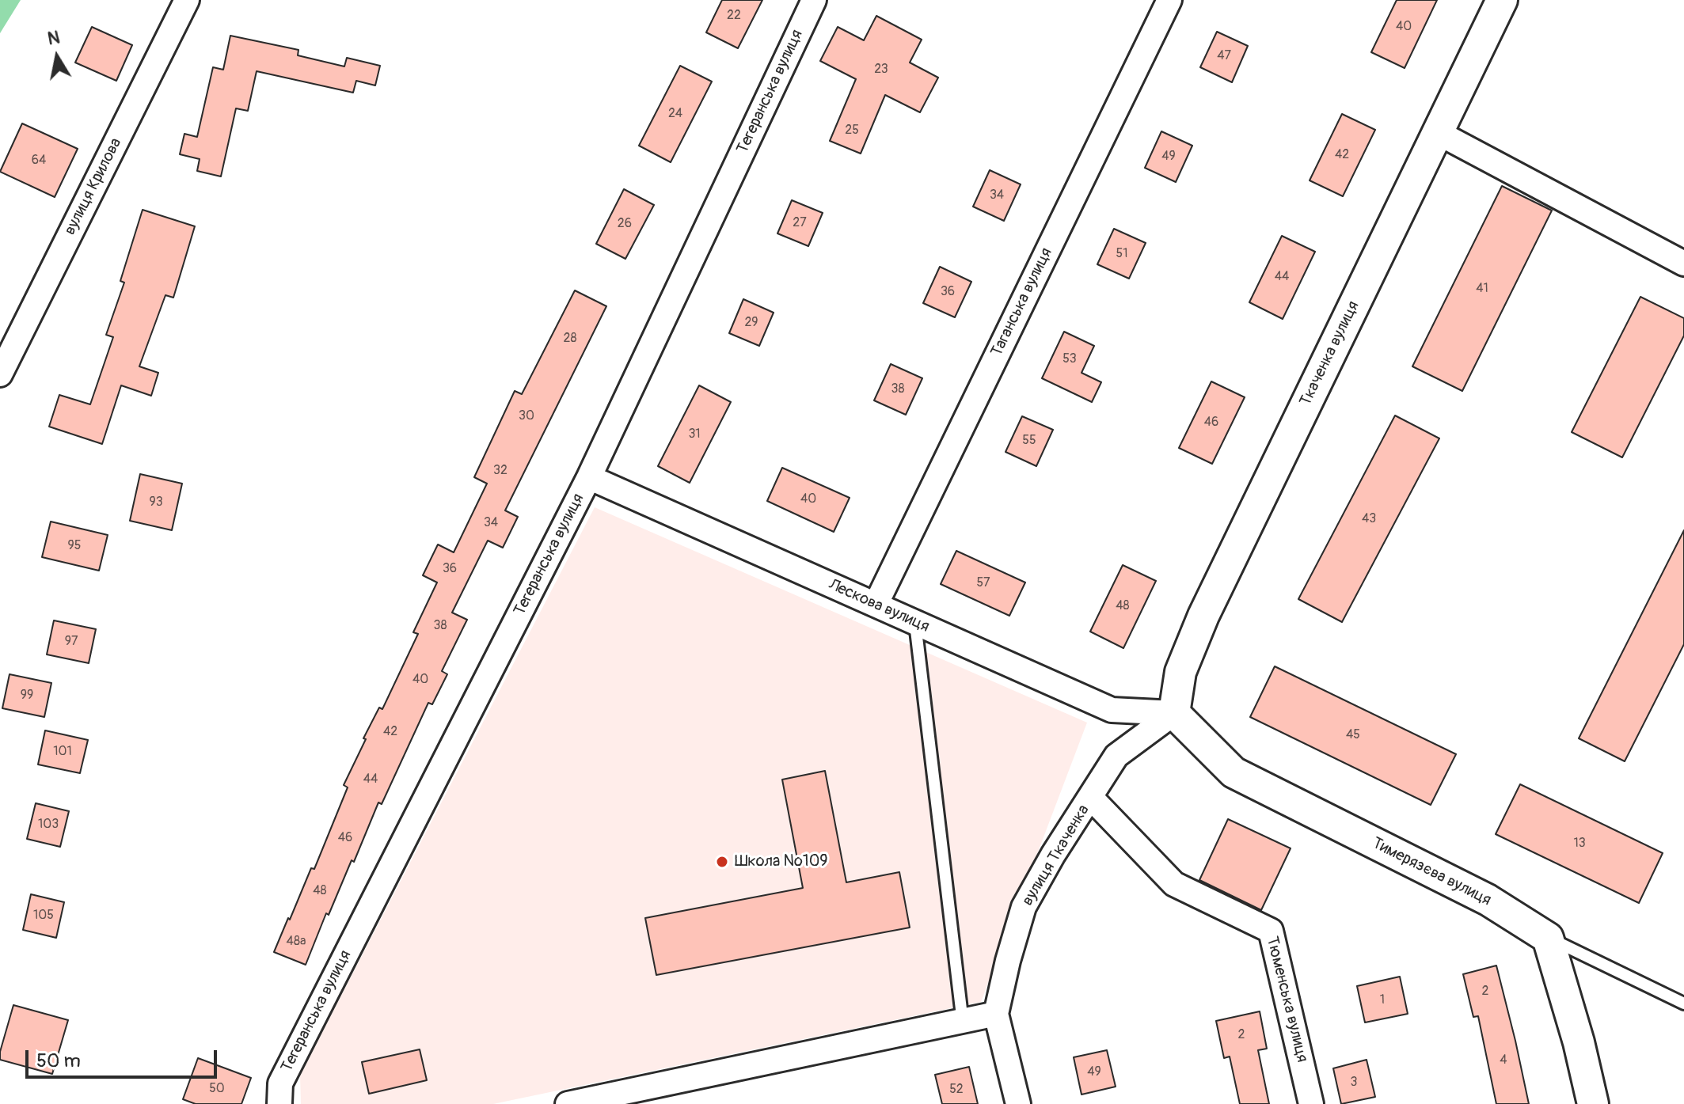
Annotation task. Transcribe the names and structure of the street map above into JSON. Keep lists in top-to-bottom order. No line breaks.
{"streets":{"street":["Тегеранська вулиця","вулиця Крилова","Таганська вулиця","Ткаченка вулиця","Лескова вулиця","вулиця Ткаченка","Тимерязєва вулиця","Тюменська вулиця"]},"crossings":[["Тегеранська вулиця","Лескова вулиця"],["Таганська вулиця","Лескова вулиця"],["Ткаченка вулиця","Лескова вулиця"],["Ткаченка вулиця","вулиця Ткаченка"],["Ткаченка вулиця","Тимерязєва вулиця"],["Лескова вулиця","вулиця Ткаченка"],["Лескова вулиця","Тимерязєва вулиця"],["вулиця Ткаченка","Тимерязєва вулиця"],["вулиця Ткаченка","Тюменська вулиця"]],"places":["Школа №109"],"house_numbers":["22","40","47","23","24","25","42","49","64","34","27","26","51","44","41","36","29","28","53","38","30","46","31","55","32","40","93","43","34","95","36","57","48","38","97","40","99","42","45","101","44","103","46","13","48","105","48а","2","1","2","4","49","3","50","52"],"scale_bar":"50 m","north":"top"}
